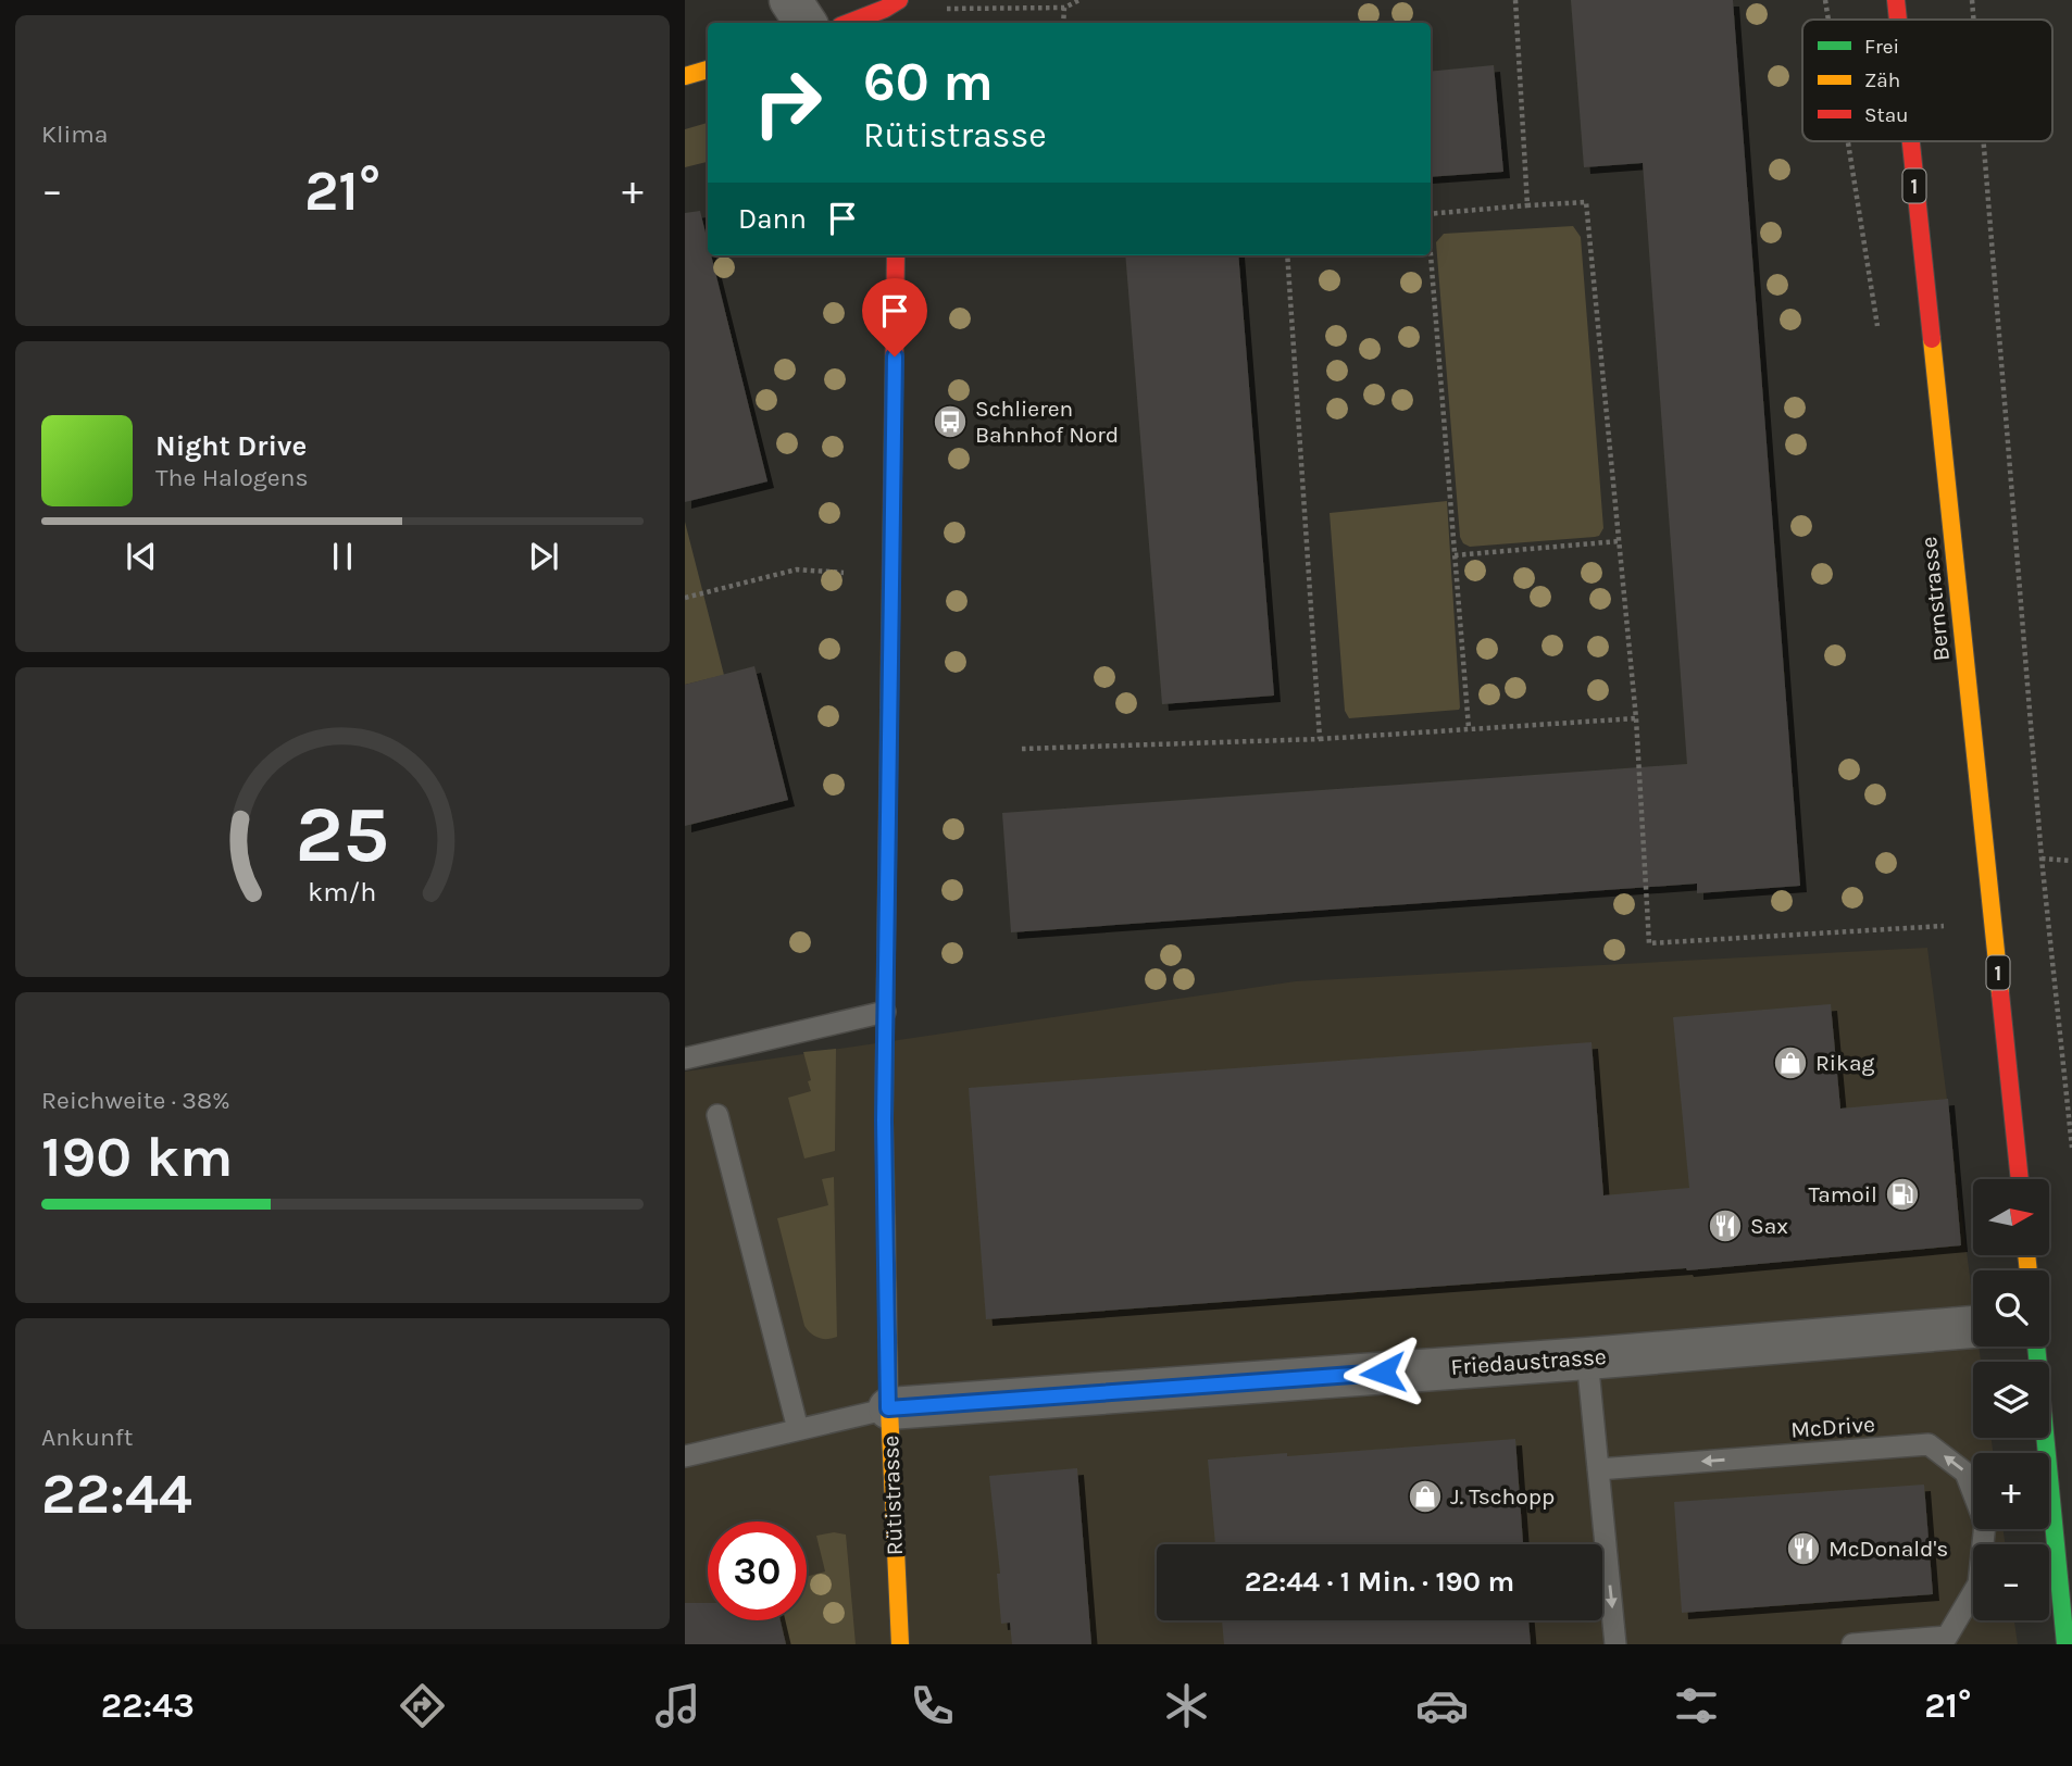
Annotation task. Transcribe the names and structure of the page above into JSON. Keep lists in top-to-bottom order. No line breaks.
{"streets":{"main road":["1","Bernstrasse","Rütistrasse"],"street":["Friedaustrasse"],"lane":["McDrive"]},"crossings":[["Friedaustrasse","Rütistrasse"]],"places":{"bus stop":["Schlieren Bahnhof Nord"],"shop":["Rikag","J. Tschopp"],"fuel station":["Tamoil"],"restaurant":["Sax","McDonald's"]},"legend":["Frei","Zäh","Stau"],"north":"right","page":{"tile":["Klima",["Reichweite · 38%","190 km"],["Ankunft","22:44"]],"turn":["60 m","Rütistrasse"],"heat":["−","21°","+"],"then":"Dann","song":["Night Drive","The Halogens"],"map_buttons":["+","−"],"limit":"30","trip":"22:44 · 1 Min. · 190 m","tabs":["22:43","21°"],"gauge":["25","km/h"]}}
